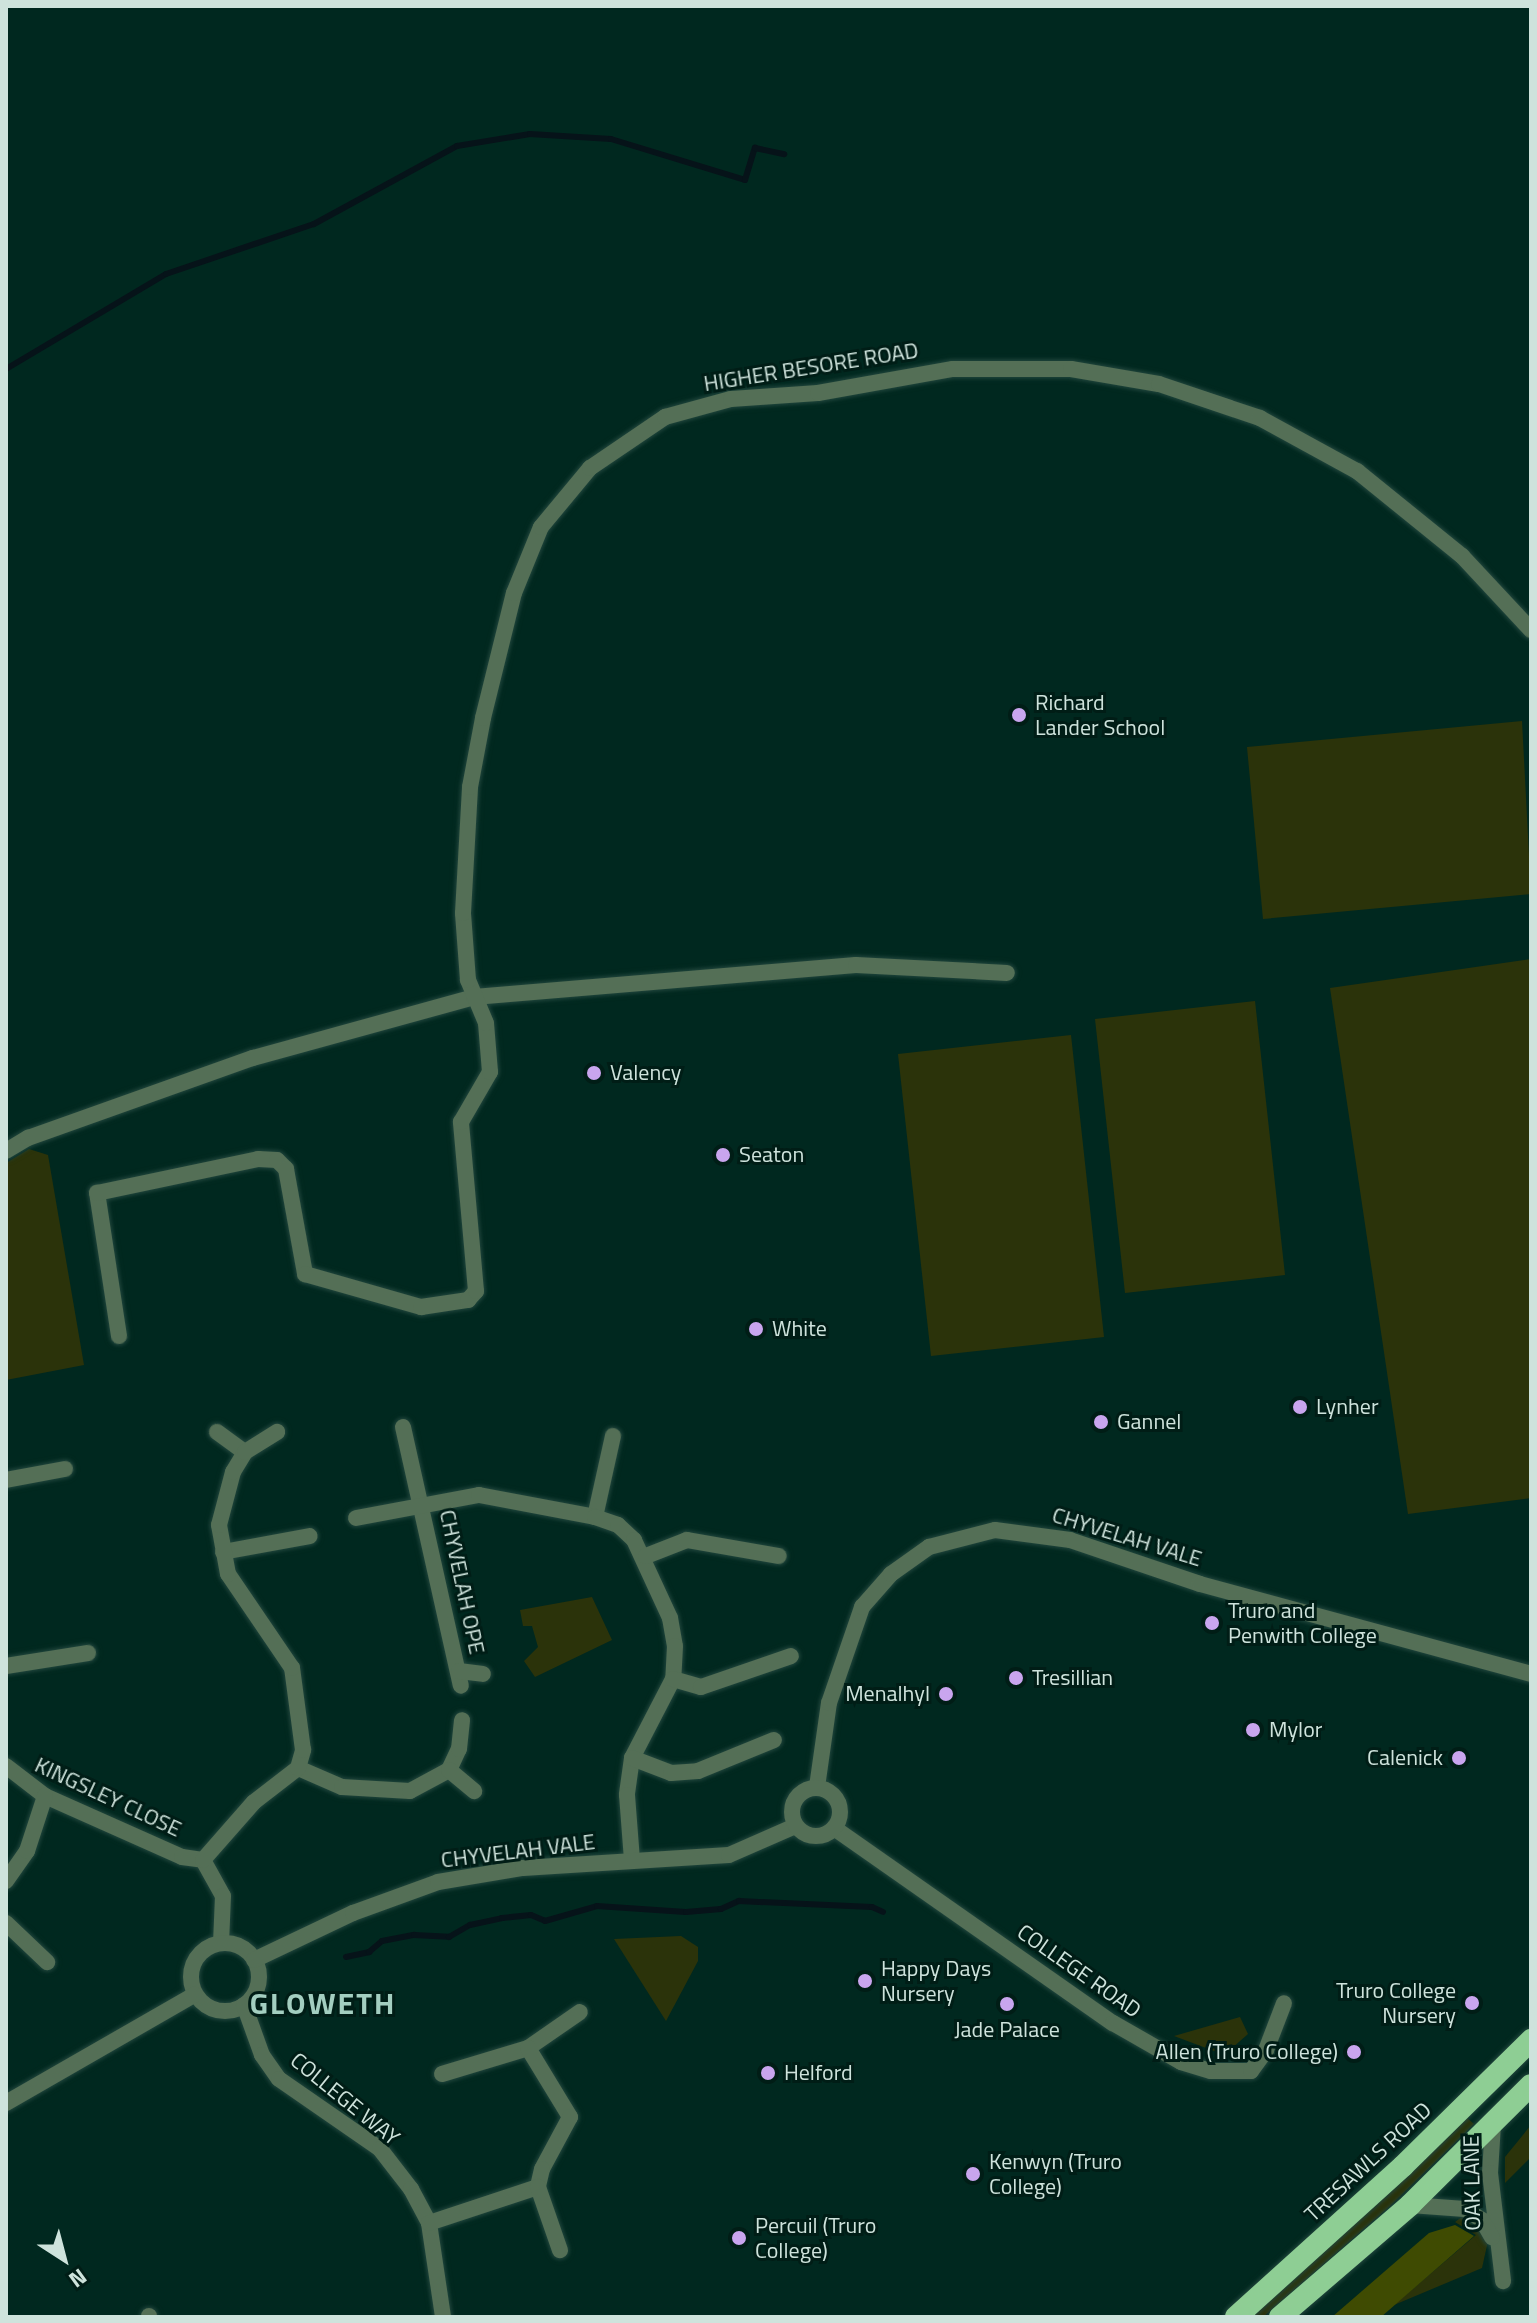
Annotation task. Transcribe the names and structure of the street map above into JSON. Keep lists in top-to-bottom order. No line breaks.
{"streets":{"highway":["TRESAWLS ROAD"],"street":["HIGHER BESORE ROAD","CHYVELAH VALE","CHYVELAH OPE","KINGSLEY CLOSE","COLLEGE ROAD","COLLEGE WAY","OAK LANE"]},"crossings":[["CHYVELAH VALE","CHYVELAH OPE"],["CHYVELAH VALE","COLLEGE ROAD"],["CHYVELAH VALE","COLLEGE WAY"]],"districts":["GLOWETH"],"places":["Richard Lander School","Valency","Seaton","White","Lynher","Gannel","Truro and Penwith College","Tresillian","Menalhyl","Mylor","Calenick","Happy Days Nursery","Truro College Nursery","Jade Palace","Allen (Truro College)","Helford","Kenwyn (Truro College)","Percuil (Truro College)"],"north":"bottom right"}
